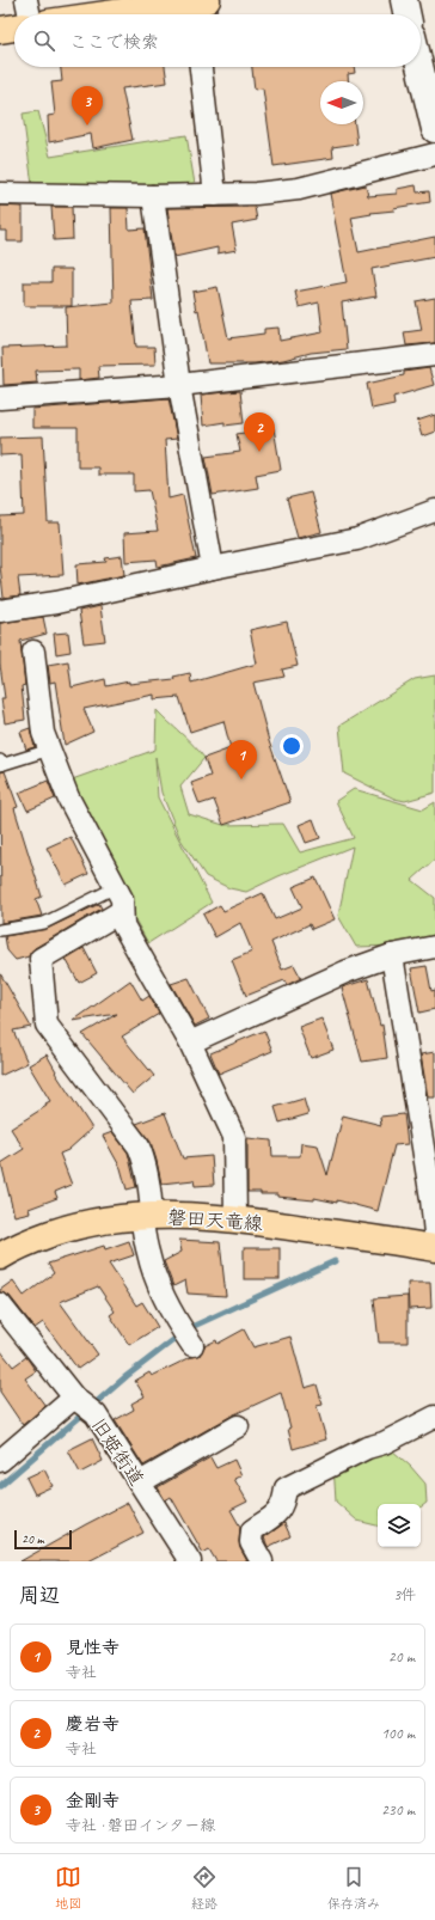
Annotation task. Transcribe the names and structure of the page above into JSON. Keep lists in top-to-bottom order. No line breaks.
{"streets":{"main road":["磐田天竜線"],"street":["旧姫街道"]},"scale_bar":"20 m","north":"left","page":{"search":"ここで検索","pins":["3","2","1"],"scale":"20 m","heading":["周辺","3件"],"list":[{"mark":"1","name":"見性寺","note":"寺社","value":"20 m"},{"mark":"2","name":"慶岩寺","note":"寺社","value":"100 m"},{"mark":"3","name":"金剛寺","note":"寺社 · 磐田インター線","value":"230 m"}],"nav":["地図","経路","保存済み"]}}
